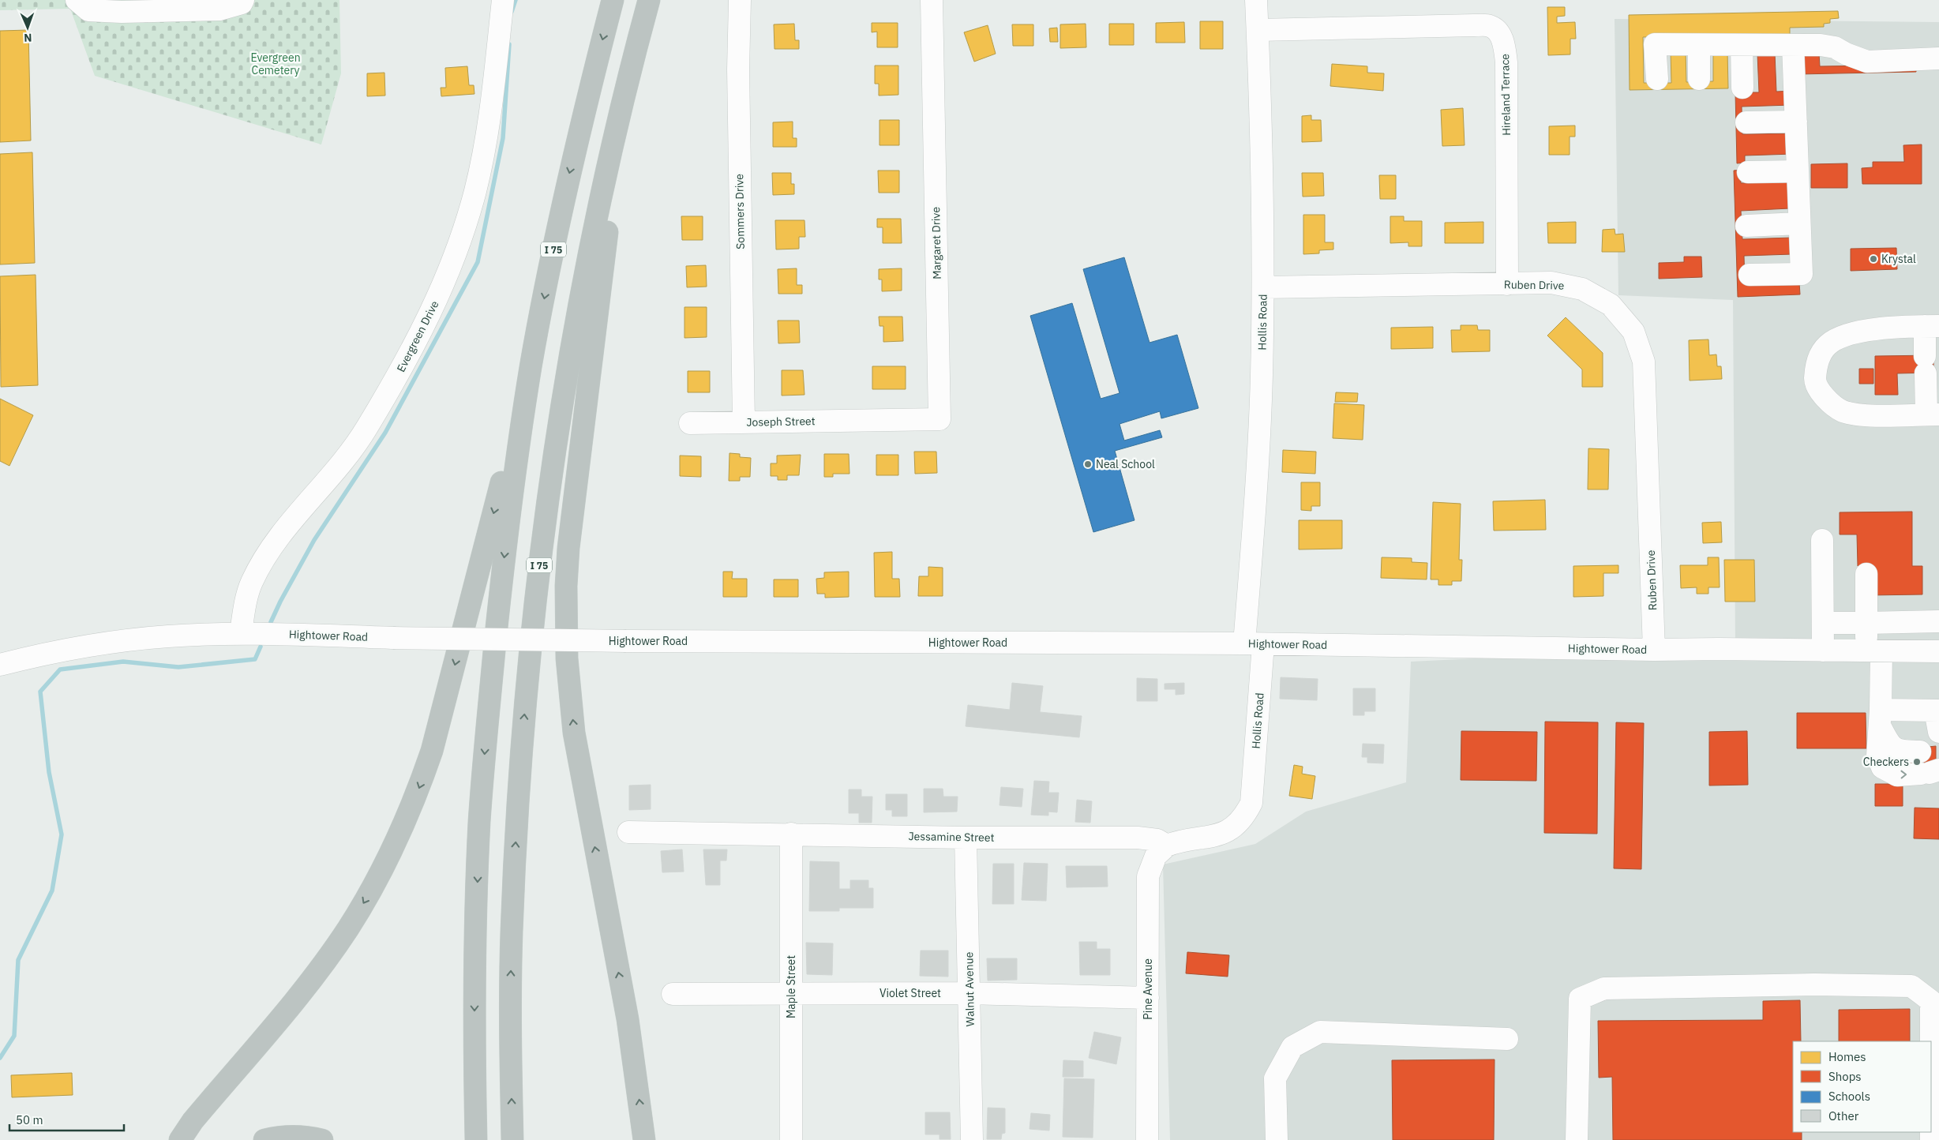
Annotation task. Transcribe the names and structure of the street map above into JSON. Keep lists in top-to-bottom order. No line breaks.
{"streets":{"highway":["I 75"],"street":["Hireland Terrace","Sommers Drive","Margaret Drive","Ruben Drive","Hollis Road","Evergreen Drive","Joseph Street","Hightower Road","Jessamine Street","Maple Street","Walnut Avenue","Pine Avenue","Violet Street"]},"crossings":[["Hireland Terrace","Ruben Drive"],["Hireland Terrace","Hollis Road"],["Sommers Drive","Joseph Street"],["Margaret Drive","Joseph Street"],["Ruben Drive","Hollis Road"],["Ruben Drive","Hightower Road"],["Hollis Road","Hightower Road"],["Hollis Road","Jessamine Street"],["Hollis Road","Pine Avenue"],["Evergreen Drive","Hightower Road"],["Jessamine Street","Maple Street"],["Jessamine Street","Walnut Avenue"],["Jessamine Street","Pine Avenue"],["Maple Street","Violet Street"],["Walnut Avenue","Violet Street"],["Pine Avenue","Violet Street"]],"parks":["Evergreen Cemetery"],"places":["Krystal","Neal School","Checkers"],"legend":["Homes","Shops","Schools","Other"],"scale_bar":"50 m","north":"bottom"}
